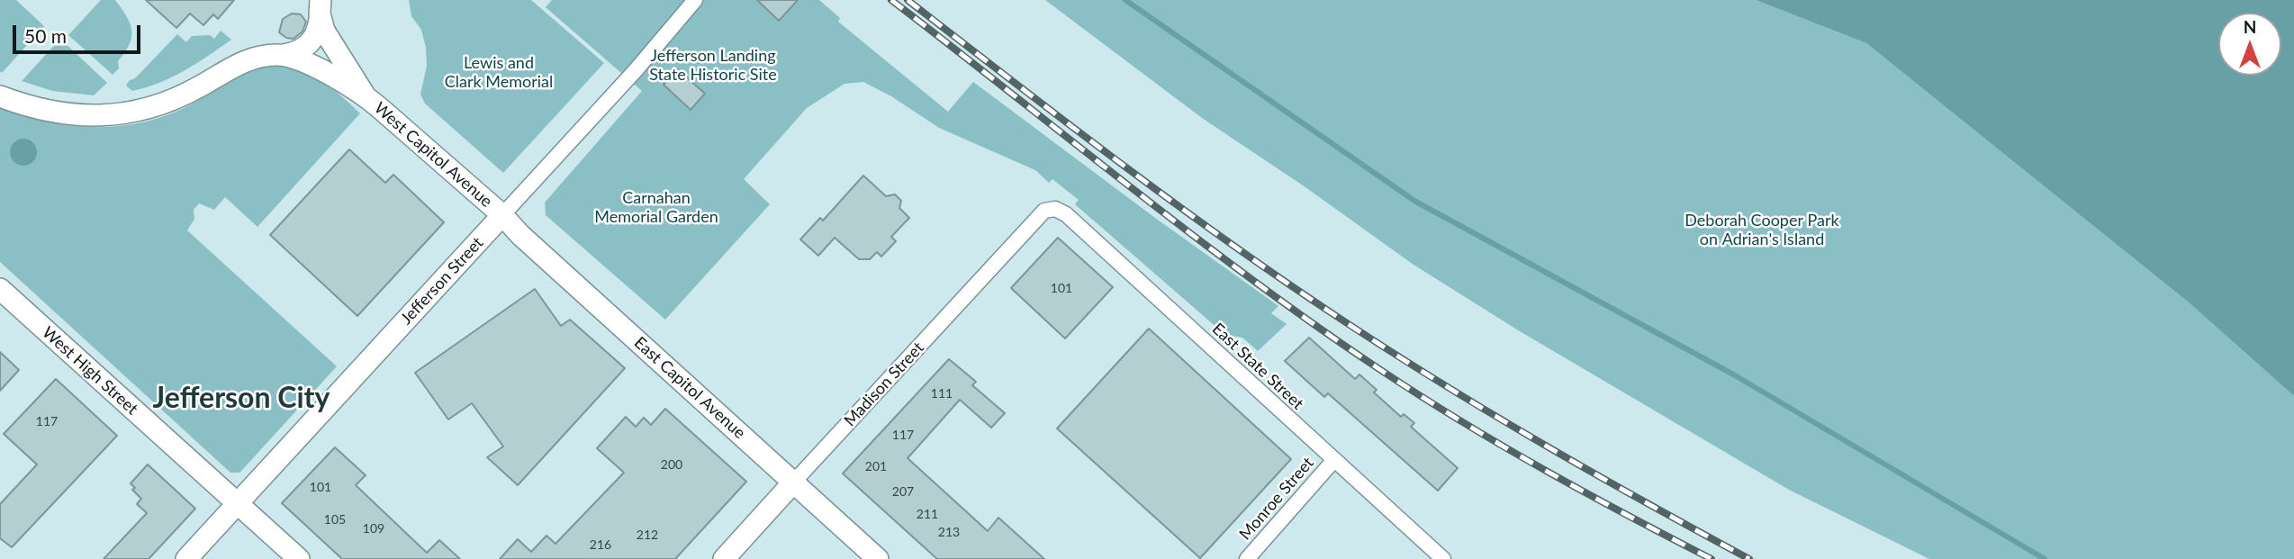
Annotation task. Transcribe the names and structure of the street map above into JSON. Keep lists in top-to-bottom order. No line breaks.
{"streets":{"street":["West Capitol Avenue","Jefferson Street","East State Street","West High Street","Madison Street","East Capitol Avenue","Monroe Street"]},"crossings":[["West Capitol Avenue","Jefferson Street"],["West Capitol Avenue","East Capitol Avenue"],["Jefferson Street","West High Street"],["Jefferson Street","East Capitol Avenue"],["East State Street","Madison Street"],["East State Street","Monroe Street"],["Madison Street","East Capitol Avenue"]],"districts":["Jefferson City"],"parks":["Jefferson Landing State Historic Site","Lewis and Clark Memorial","Carnahan Memorial Garden","Deborah Cooper Park on Adrian's Island"],"house_numbers":["101","111","117","117","200","201","101","207","211","105","109","213","212","216"],"scale_bar":"50 m","north":"top"}
